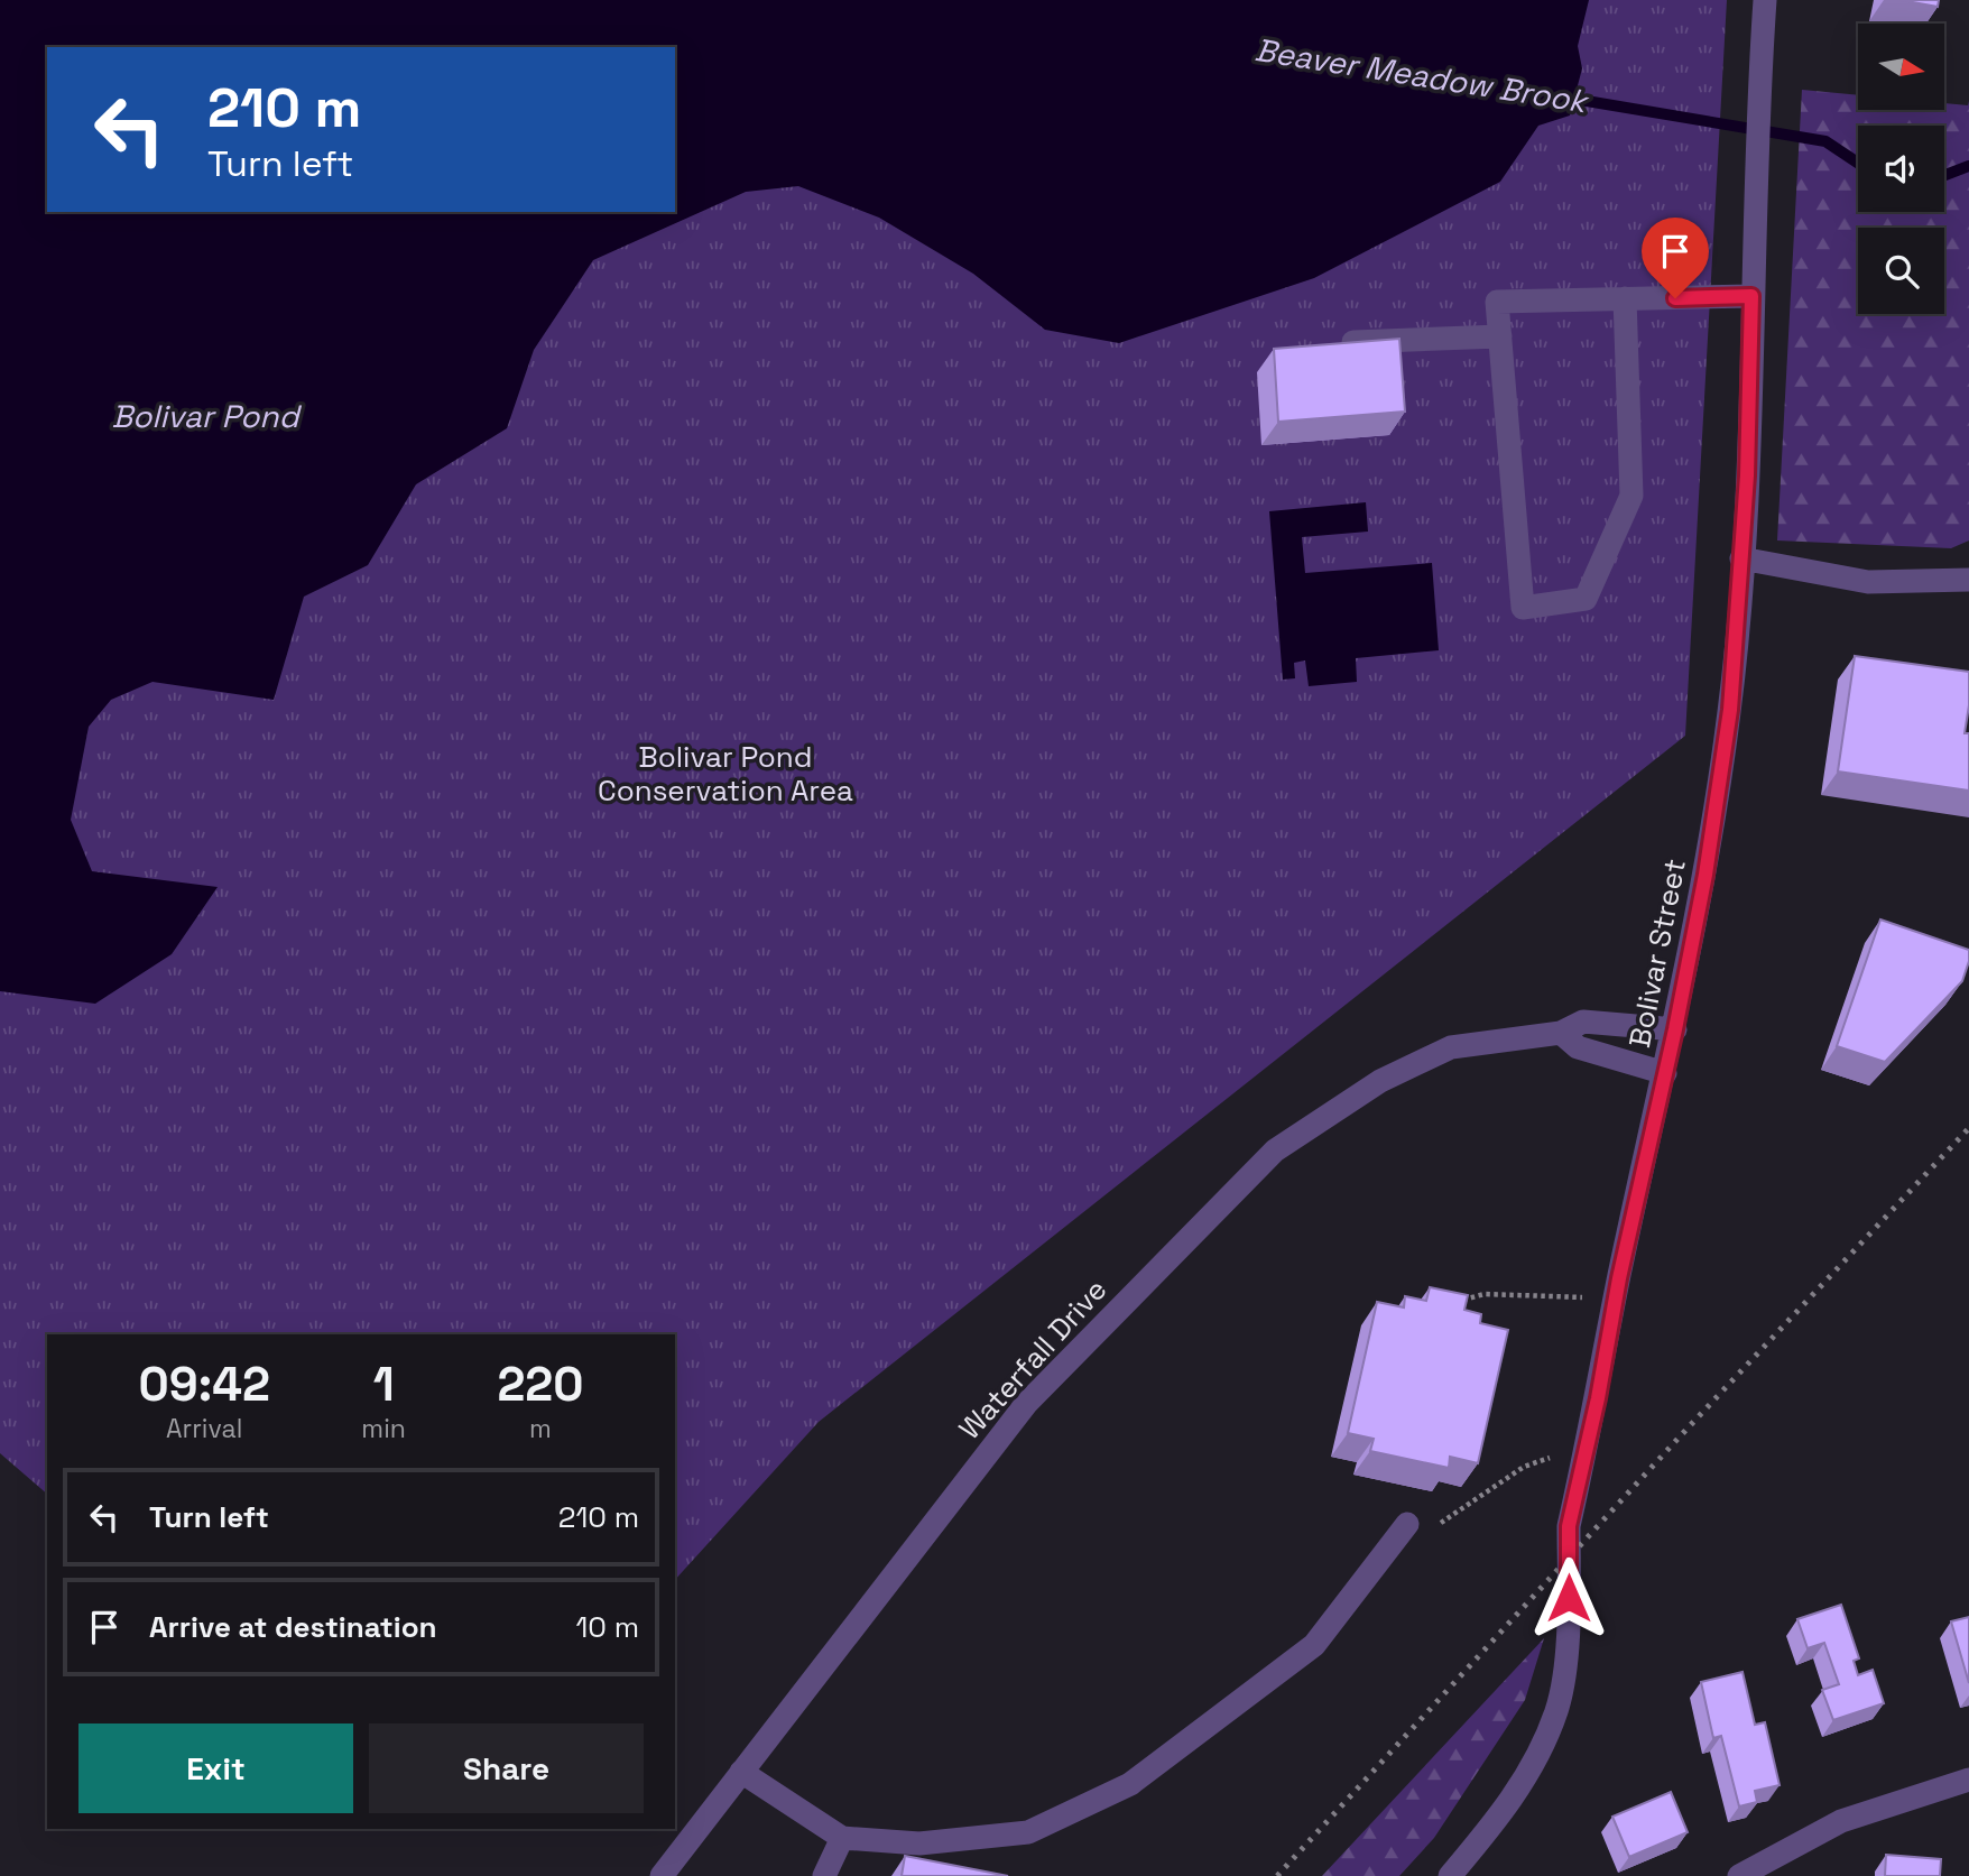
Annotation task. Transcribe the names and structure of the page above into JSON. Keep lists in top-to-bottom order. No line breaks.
{"streets":{"street":["Bolivar Street","Waterfall Drive"]},"crossings":[["Bolivar Street","Waterfall Drive"]],"water":["Beaver Meadow Brook","Bolivar Pond"],"parks":["Bolivar Pond Conservation Area"],"north":"right","page":{"turn":["210 m","Turn left"],"eta":["09:42","Arrival","1","min","220","m"],"list":[{"name":"Turn left","value":"210 m"},{"name":"Arrive at destination","value":"10 m"}],"buttons":["Exit","Share"]}}
